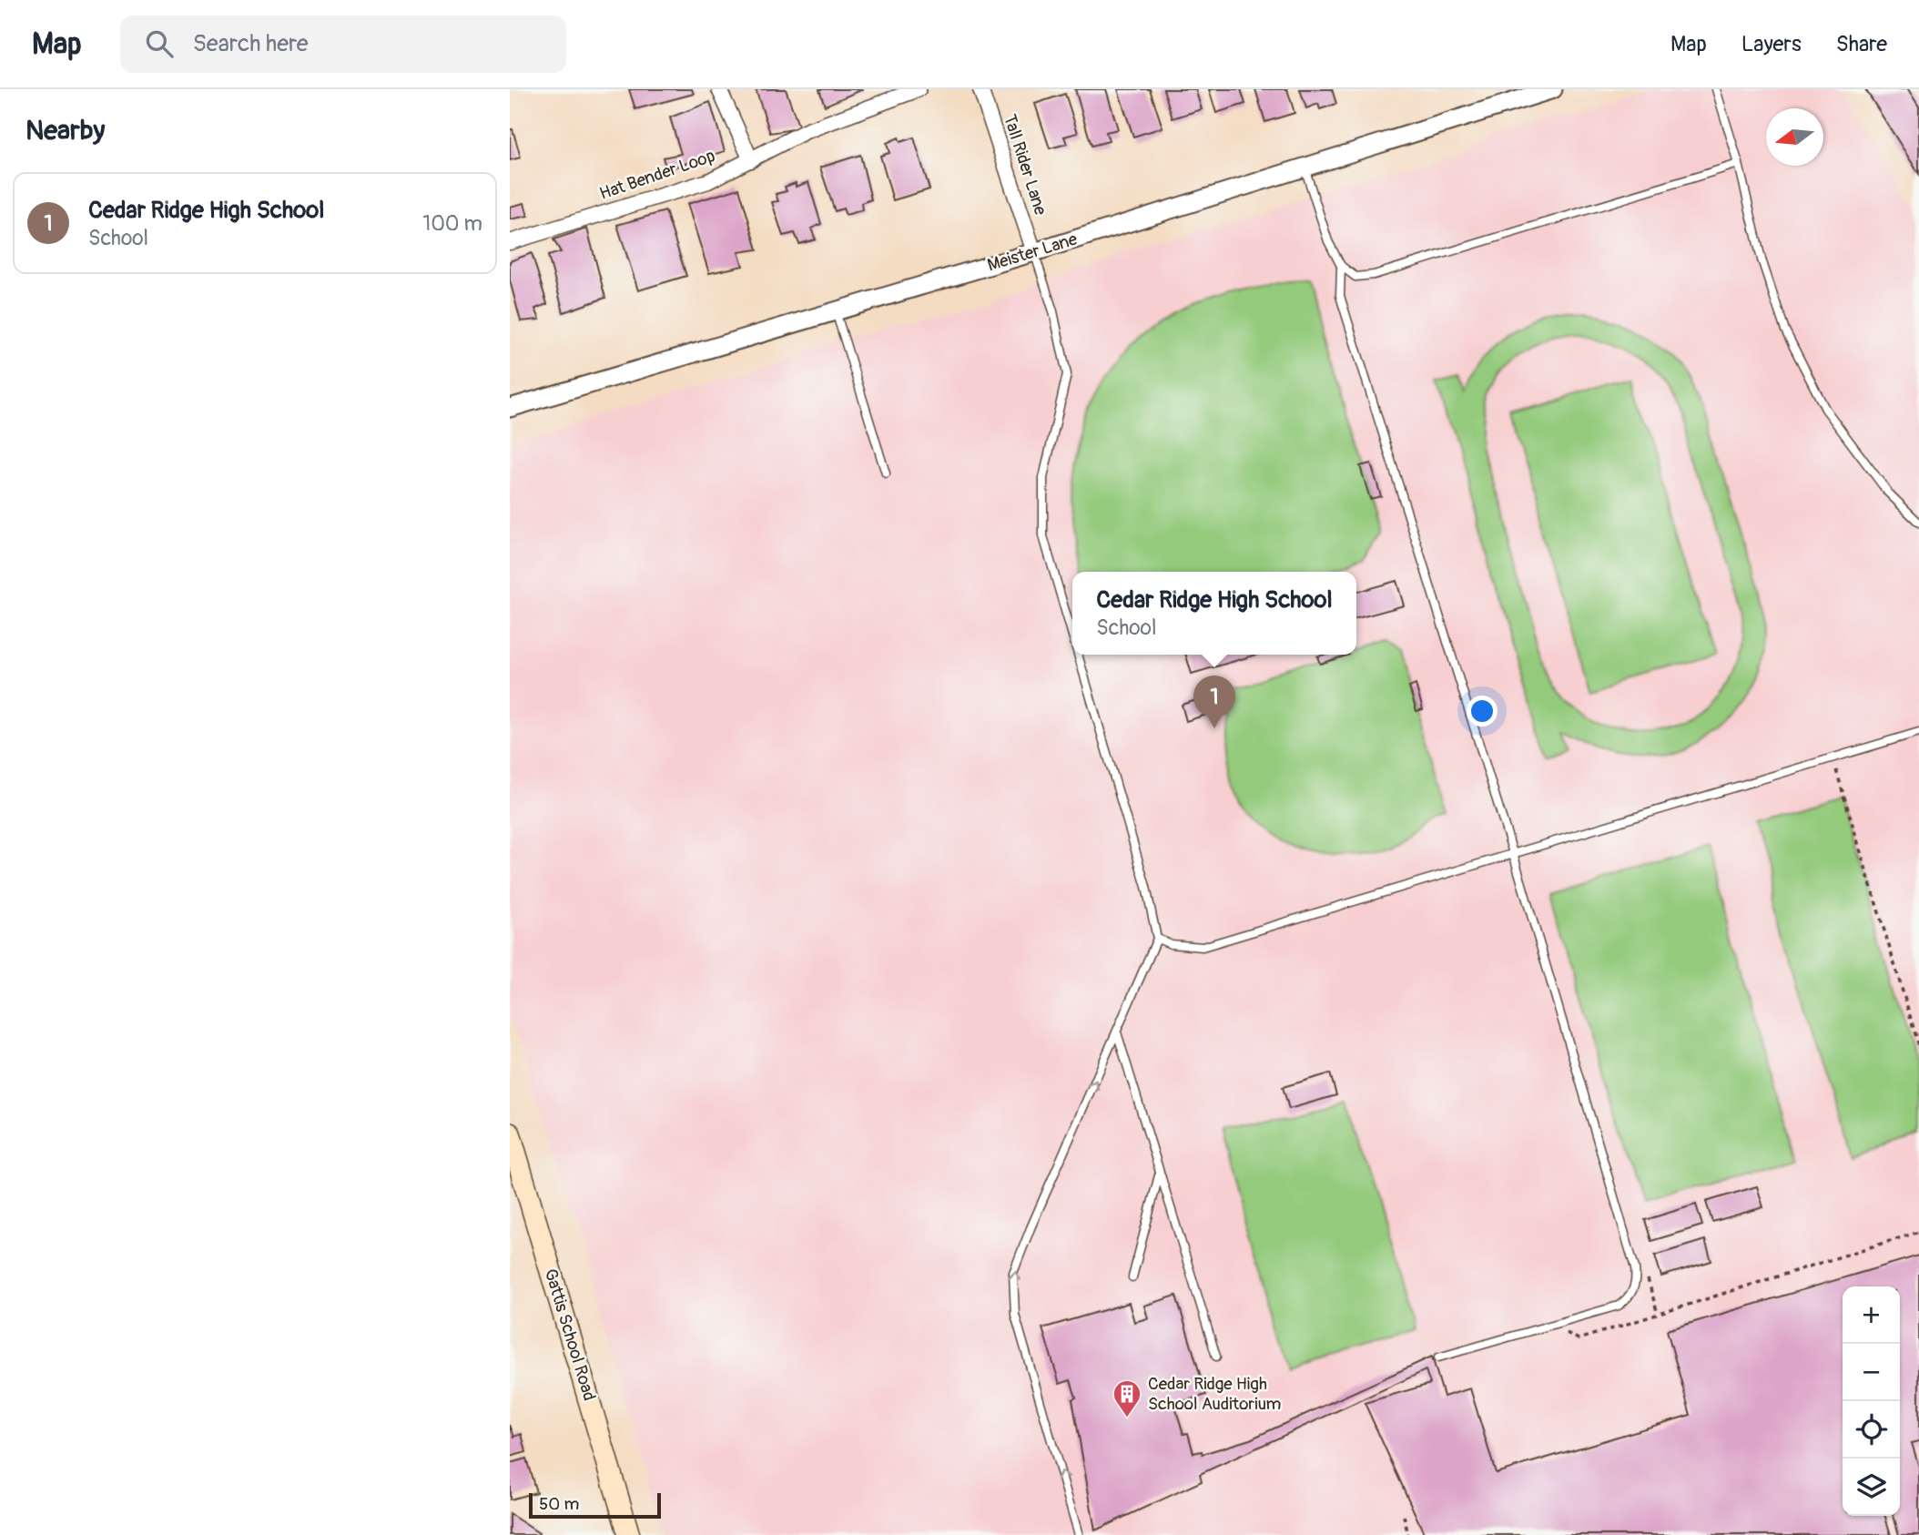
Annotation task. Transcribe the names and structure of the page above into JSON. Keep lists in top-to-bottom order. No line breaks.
{"streets":{"main road":["Gattis School Road"],"street":["Tall Rider Lane","Hat Bender Loop","Meister Lane"]},"crossings":[["Tall Rider Lane","Meister Lane"]],"places":{"building":["Cedar Ridge High School Auditorium"]},"scale_bar":"50 m","north":"left","page":{"header":"Map","search":"Search here","nav":["Map","Layers","Share"],"heading":"Nearby","list":[{"mark":"1","name":"Cedar Ridge High School","note":"School","value":"100 m"}],"popup":["Cedar Ridge High School","School"],"pins":"1","map_buttons":["+","−"],"scale":"50 m"}}
